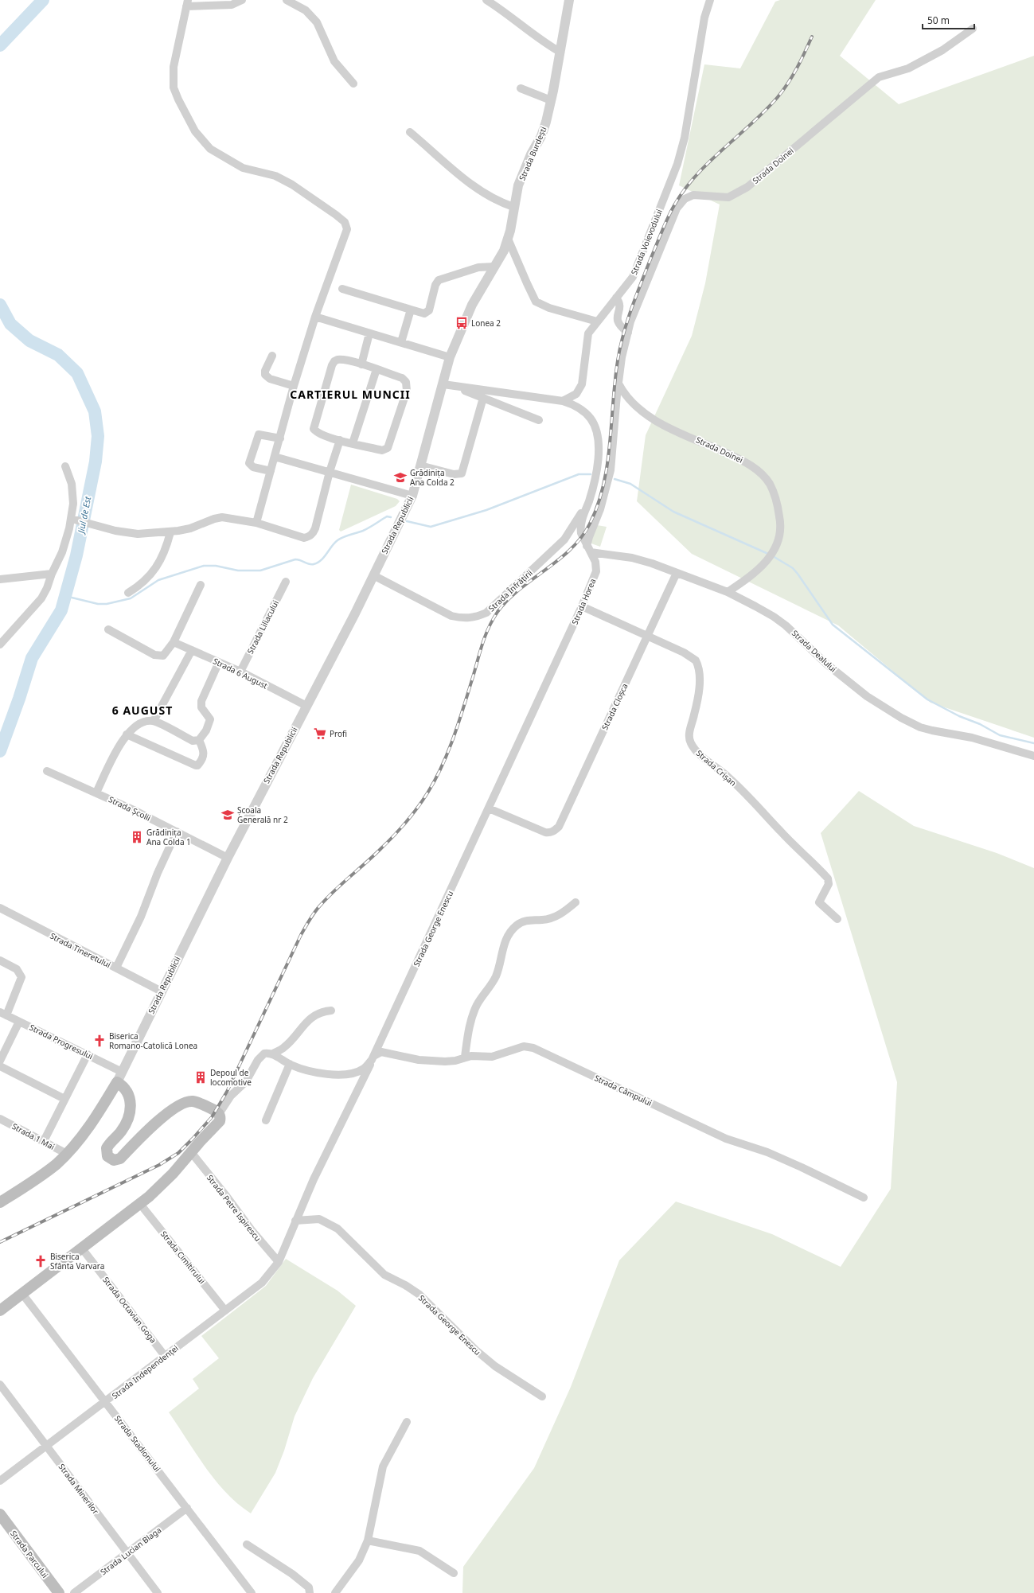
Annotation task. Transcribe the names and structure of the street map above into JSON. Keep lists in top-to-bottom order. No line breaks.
{"streets":{"main road":["Strada Republicii","Strada Parcului"],"street":["Strada Burdești","Strada Doinei","Strada Voievodului","Strada Înfrățirii","Strada Horea","Strada Liliacului","Strada Dealului","Strada 6 August","Strada Cloșca","Strada Crișan","Strada Școlii","Strada George Enescu","Strada Tineretului","Strada Progresului","Strada Câmpului","Strada 1 Mai","Strada Petre Ispirescu","Strada Cimitirului","Strada Octavian Goga","Strada Independenței","Strada Stadionului","Strada Minerilor","Strada Lucian Blaga"]},"crossings":[["Strada Burdești","Strada Republicii"],["Strada Doinei","Strada Dealului"],["Strada Voievodului","Strada Horea"],["Strada Republicii","Strada Înfrățirii"],["Strada Republicii","Strada 6 August"],["Strada Republicii","Strada Școlii"],["Strada Republicii","Strada Tineretului"],["Strada Republicii","Strada Progresului"],["Strada Republicii","Strada 1 Mai"],["Strada Înfrățirii","Strada Horea"],["Strada Horea","Strada Dealului"],["Strada Horea","Strada Cloșca"],["Strada Horea","Strada Crișan"],["Strada Horea","Strada George Enescu"],["Strada Liliacului","Strada 6 August"],["Strada Dealului","Strada Cloșca"],["Strada Cloșca","Strada Crișan"],["Strada Cloșca","Strada George Enescu"],["Strada George Enescu","Strada Câmpului"],["Strada George Enescu","Strada Petre Ispirescu"],["Strada George Enescu","Strada Independenței"],["Strada Petre Ispirescu","Strada Independenței"],["Strada Cimitirului","Strada Independenței"],["Strada Octavian Goga","Strada Independenței"],["Strada Independenței","Strada Stadionului"],["Strada Independenței","Strada Minerilor"],["Strada Stadionului","Strada Lucian Blaga"],["Strada Minerilor","Strada Lucian Blaga"]],"districts":["CARTIERUL MUNCII","6 AUGUST"],"water":["Jiul de Est"],"places":{"bus stop":["Lonea 2"],"school or university":["Grădinița Ana Colda 2","Școala Generală nr 2"],"supermarket":["Profi"],"building":["Grădinița Ana Colda 1","Depoul de locomotive"],"church":["Biserica Romano-Catolică Lonea","Biserica Sfânta Varvara"]},"scale_bar":"50 m"}
